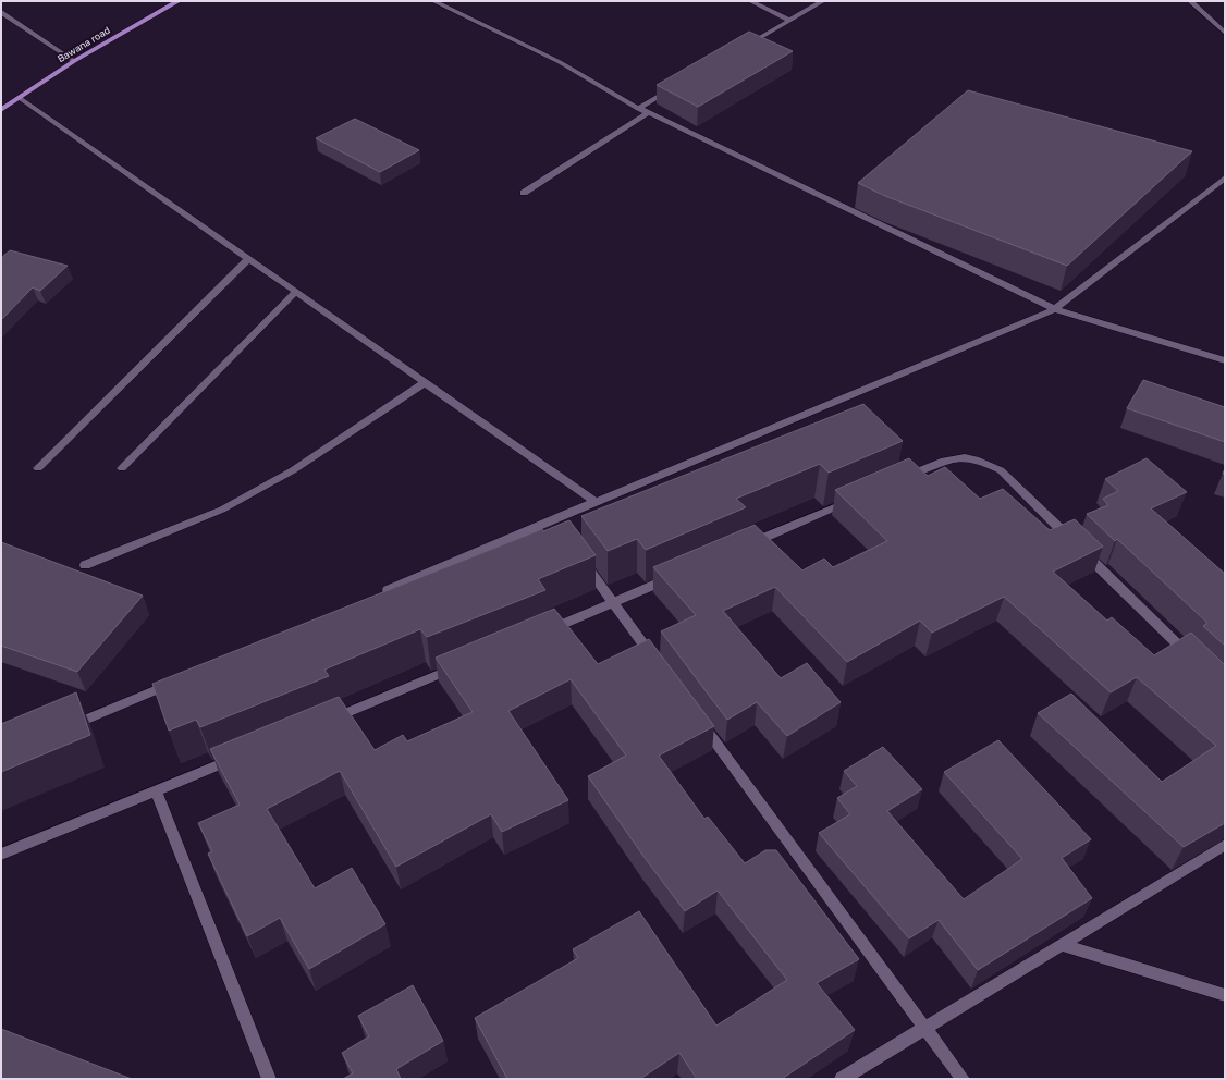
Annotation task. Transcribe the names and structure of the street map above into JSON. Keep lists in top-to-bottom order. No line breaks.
{"streets":{"main road":["Bawana road"]}}
